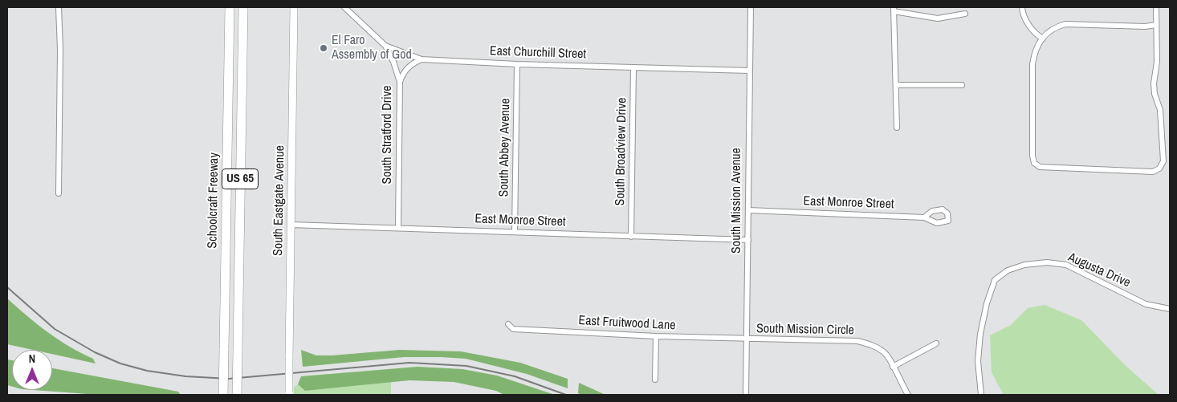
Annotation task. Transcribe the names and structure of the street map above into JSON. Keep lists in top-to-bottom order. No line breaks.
{"streets":{"highway":["US 65","Schoolcraft Freeway"],"street":["East Churchill Street","South Stratford Drive","South Abbey Avenue","South Broadview Drive","South Eastgate Avenue","South Mission Avenue","East Monroe Street","Augusta Drive","East Fruitwood Lane","South Mission Circle"]},"crossings":[["East Churchill Street","South Stratford Drive"],["East Churchill Street","South Abbey Avenue"],["East Churchill Street","South Broadview Drive"],["East Churchill Street","South Mission Avenue"],["South Stratford Drive","East Monroe Street"],["South Abbey Avenue","East Monroe Street"],["South Broadview Drive","East Monroe Street"],["South Eastgate Avenue","East Monroe Street"],["South Mission Avenue","East Monroe Street"],["South Mission Avenue","East Fruitwood Lane"],["South Mission Avenue","South Mission Circle"],["East Fruitwood Lane","South Mission Circle"]],"places":["El Faro Assembly of God"],"north":"top"}
